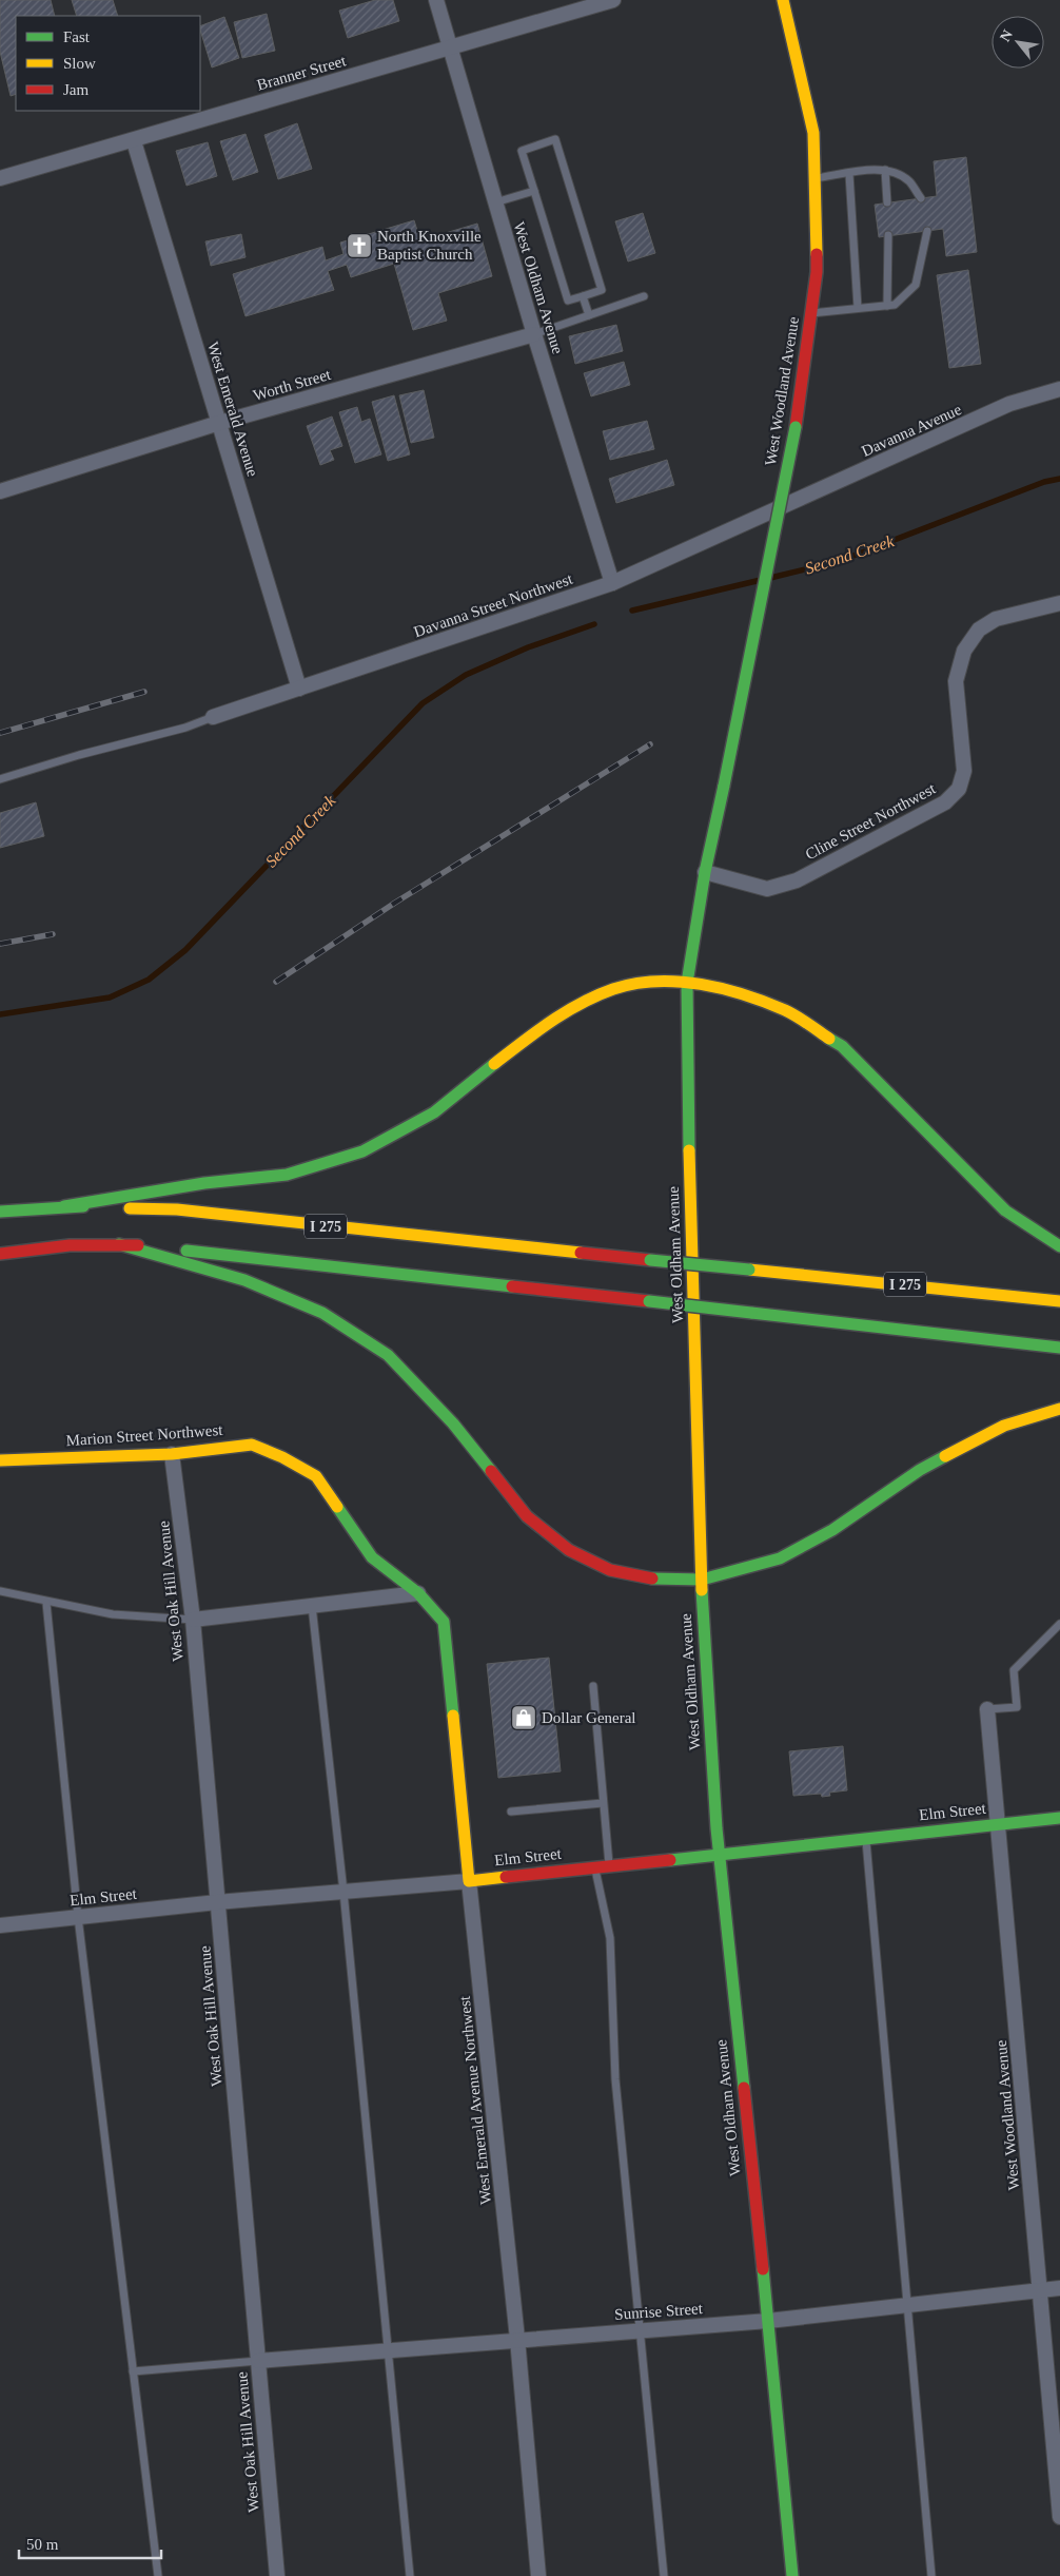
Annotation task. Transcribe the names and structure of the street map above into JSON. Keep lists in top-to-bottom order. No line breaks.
{"streets":{"main road":["West Oldham Avenue","West Woodland Avenue","I 275","Marion Street Northwest","Elm Street","West Emerald Avenue Northwest"],"street":["Branner Street","Worth Street","West Emerald Avenue","Davanna Avenue","Davanna Street Northwest","Cline Street Northwest","West Oak Hill Avenue","Sunrise Street"]},"crossings":[["Branner Street","West Oldham Avenue"],["Branner Street","West Emerald Avenue"],["West Oldham Avenue","Worth Street"],["West Oldham Avenue","West Woodland Avenue"],["West Oldham Avenue","Davanna Street Northwest"],["West Oldham Avenue","Cline Street Northwest"],["West Oldham Avenue","Elm Street"],["West Oldham Avenue","Sunrise Street"],["Worth Street","West Emerald Avenue"],["West Woodland Avenue","Elm Street"],["West Woodland Avenue","Sunrise Street"],["West Emerald Avenue","Davanna Street Northwest"],["Davanna Avenue","Davanna Street Northwest"],["Marion Street Northwest","West Oak Hill Avenue"],["Marion Street Northwest","West Emerald Avenue Northwest"],["West Oak Hill Avenue","Elm Street"],["West Oak Hill Avenue","Sunrise Street"],["Elm Street","West Emerald Avenue Northwest"],["West Emerald Avenue Northwest","Sunrise Street"]],"water":["Second Creek"],"places":{"church":["North Knoxville Baptist Church"],"shop":["Dollar General"]},"legend":["Fast","Slow","Jam"],"scale_bar":"50 m","north":"top left"}
